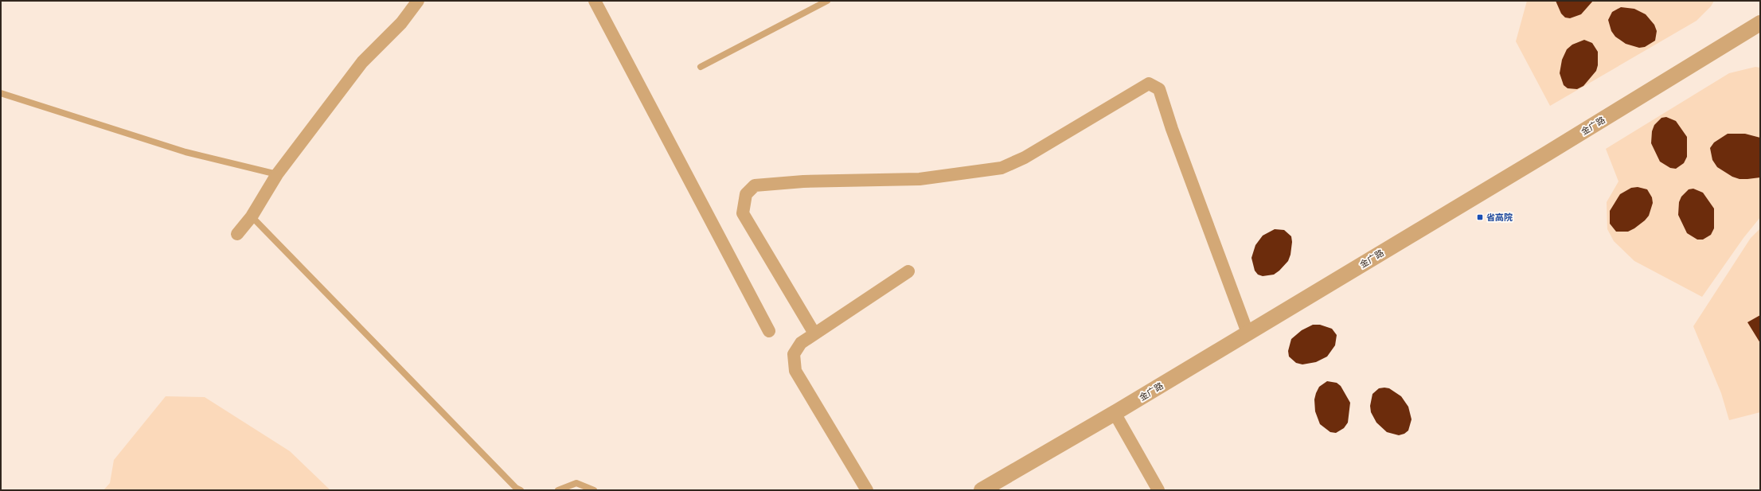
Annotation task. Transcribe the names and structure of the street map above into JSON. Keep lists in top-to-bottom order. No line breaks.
{"streets":{"street":["金广路"]},"places":{"transit":["省高院"]}}
